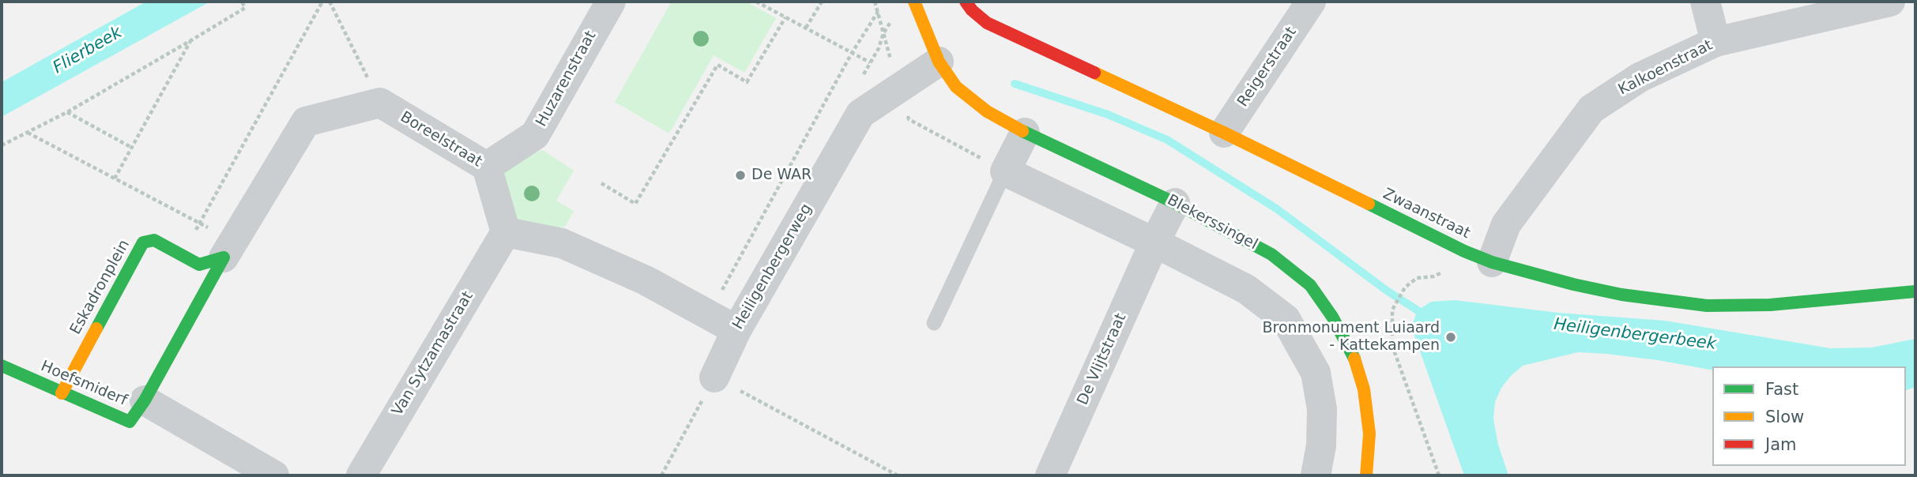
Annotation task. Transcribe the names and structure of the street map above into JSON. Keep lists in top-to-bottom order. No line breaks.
{"streets":{"street":["Reigerstraat","Kalkoenstraat","Huzarenstraat","Boreelstraat","Zwaanstraat","Blekerssingel","Heiligenbergerweg","Eskadronplein","Van Sytzamastraat","De Vlijtstraat","Hoefsmiderf"]},"crossings":[["Reigerstraat","Zwaanstraat"],["Kalkoenstraat","Zwaanstraat"],["Huzarenstraat","Boreelstraat"],["Boreelstraat","Van Sytzamastraat"],["Blekerssingel","Heiligenbergerweg"],["Blekerssingel","De Vlijtstraat"],["Eskadronplein","Hoefsmiderf"]],"water":["Flierbeek","Heiligenbergerbeek"],"places":["De WAR","Bronmonument Luiaard - Kattekampen"],"legend":["Fast","Slow","Jam"]}
